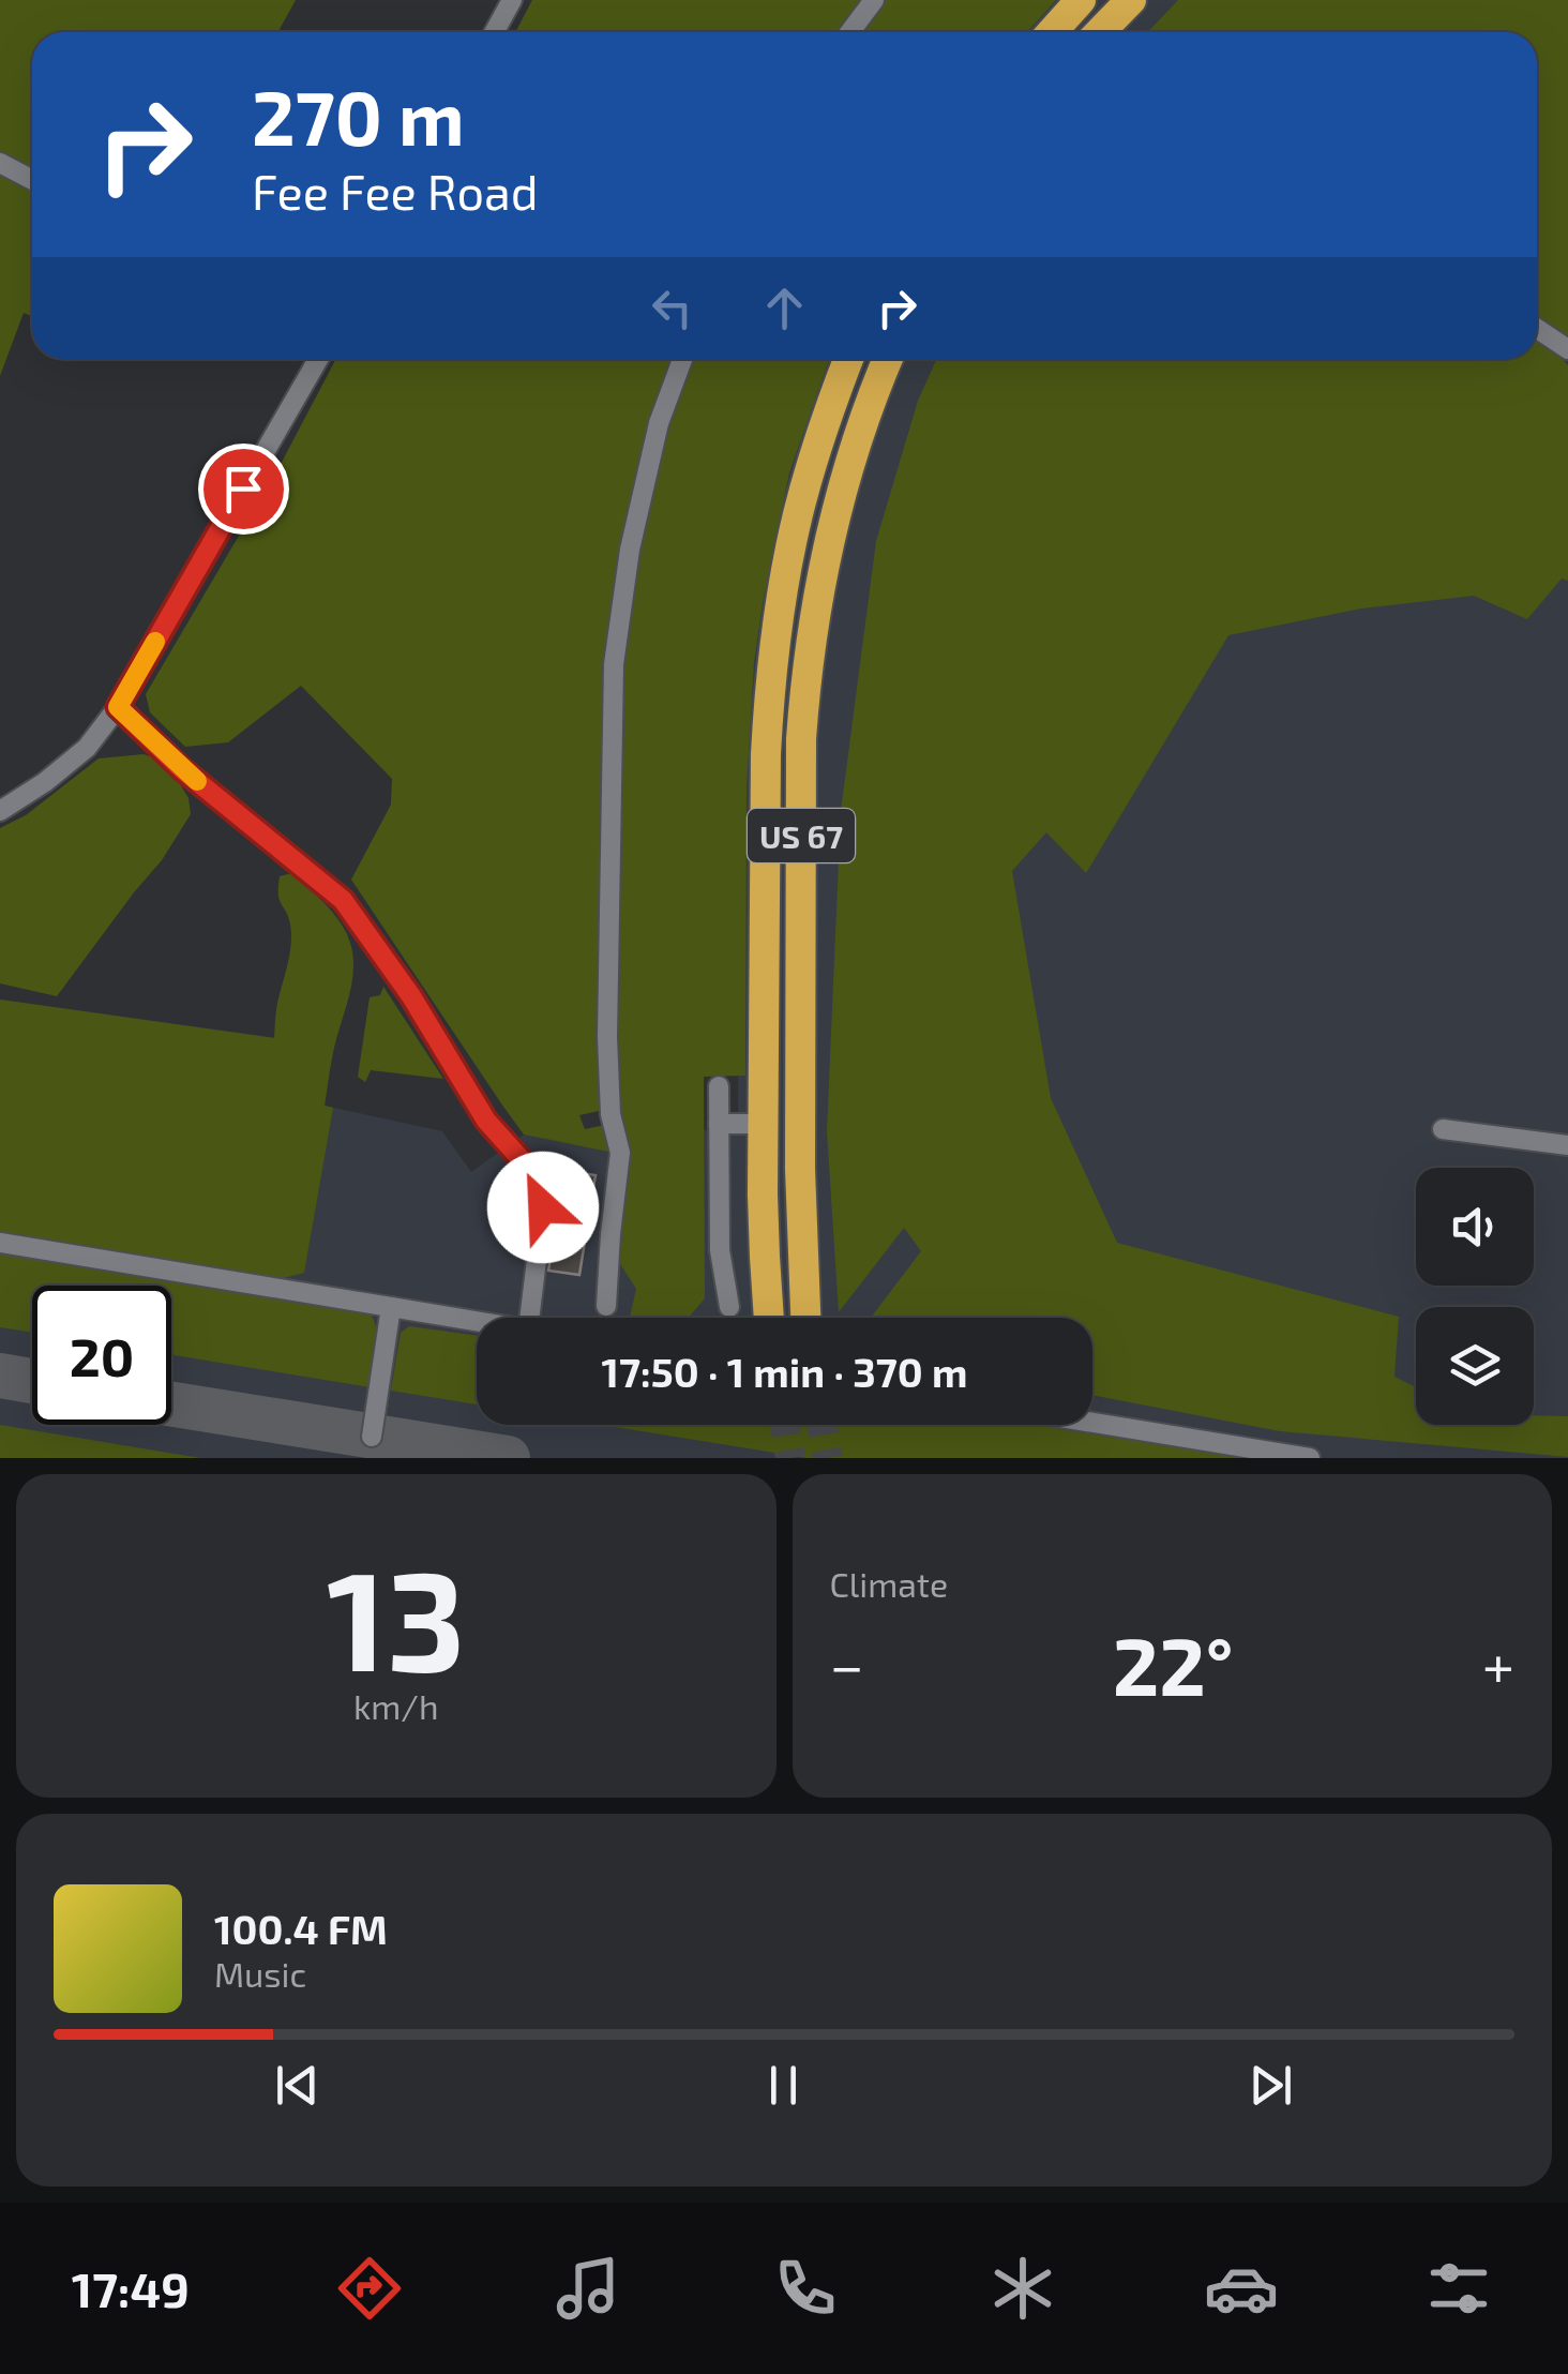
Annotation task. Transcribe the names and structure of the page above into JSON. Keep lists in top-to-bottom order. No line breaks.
{"streets":{"highway":["US 67"]},"page":{"turn":["270 m","Fee Fee Road"],"limit":"20","trip":"17:50 · 1 min · 370 m","tile":[["13","km/h"],"Climate"],"heat":["−","22°","+"],"song":["100.4 FM","Music"],"tabs":"17:49"}}
